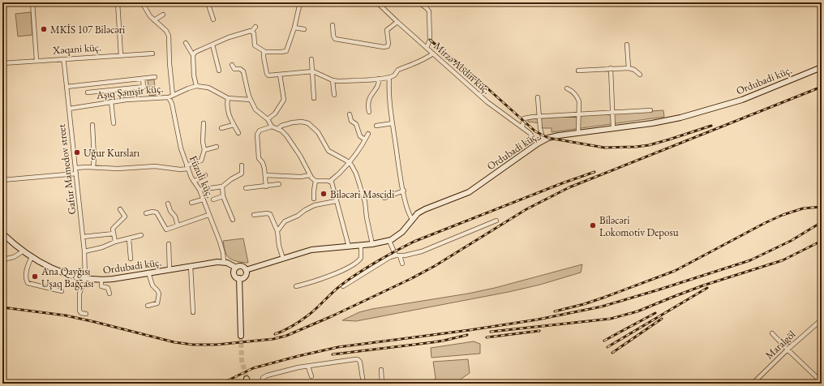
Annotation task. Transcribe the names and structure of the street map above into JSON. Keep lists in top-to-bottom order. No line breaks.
{"streets":{"main road":["Ordubadi küç."],"street":["Xəqani küç.","Mirzə Abdin küç.","Aşıq Şəmşir küç.","Gafur Mamedov street","Füzuli küç.","Maralgöl"]},"crossings":[["Xəqani küç.","Gafur Mamedov street"],["Mirzə Abdin küç.","Ordubadi küç."],["Ordubadi küç.","Gafur Mamedov street"],["Ordubadi küç.","Füzuli küç."],["Aşıq Şəmşir küç.","Gafur Mamedov street"],["Aşıq Şəmşir küç.","Füzuli küç."]],"places":["MKİS 107 Biləcəri","Uğur Kursları","Biləcəri Məscidi","Biləcəri Lokomotiv Deposu","Ana Qayğısı Uşaq Bağçası"]}
